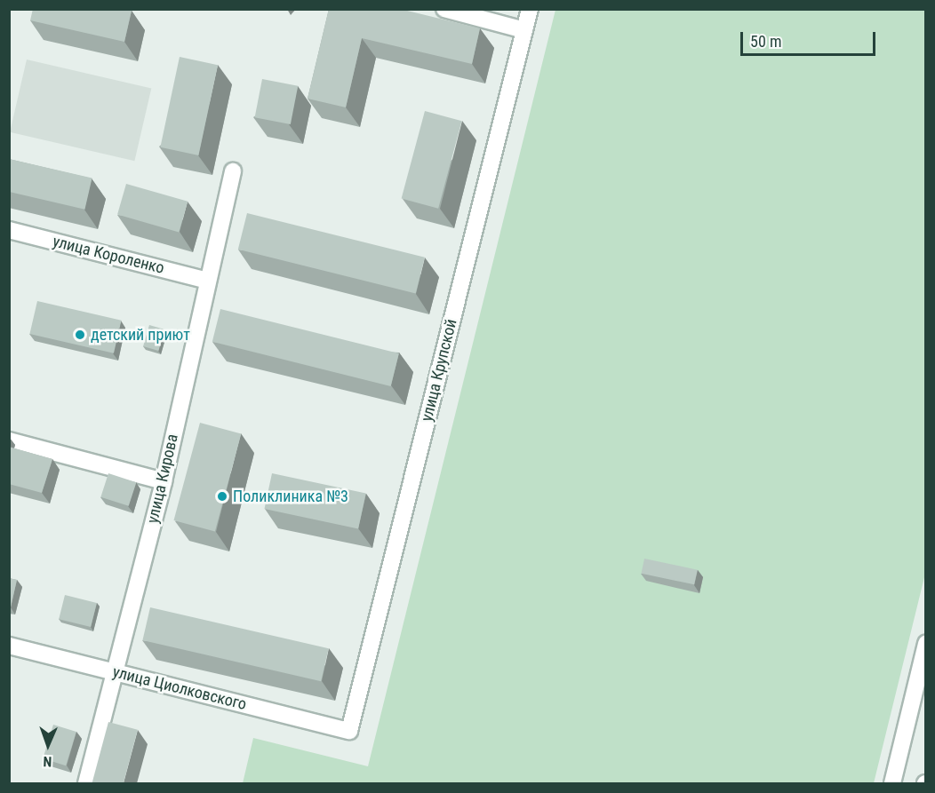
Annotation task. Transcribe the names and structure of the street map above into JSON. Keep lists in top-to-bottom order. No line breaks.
{"streets":{"street":["улица Короленко","улица Крупской","улица Кирова","улица Циолковского"]},"crossings":[["улица Короленко","улица Кирова"],["улица Крупской","улица Циолковского"],["улица Кирова","улица Циолковского"]],"places":["детский приют","Поликлиника №3"],"scale_bar":"50 m","north":"bottom"}
